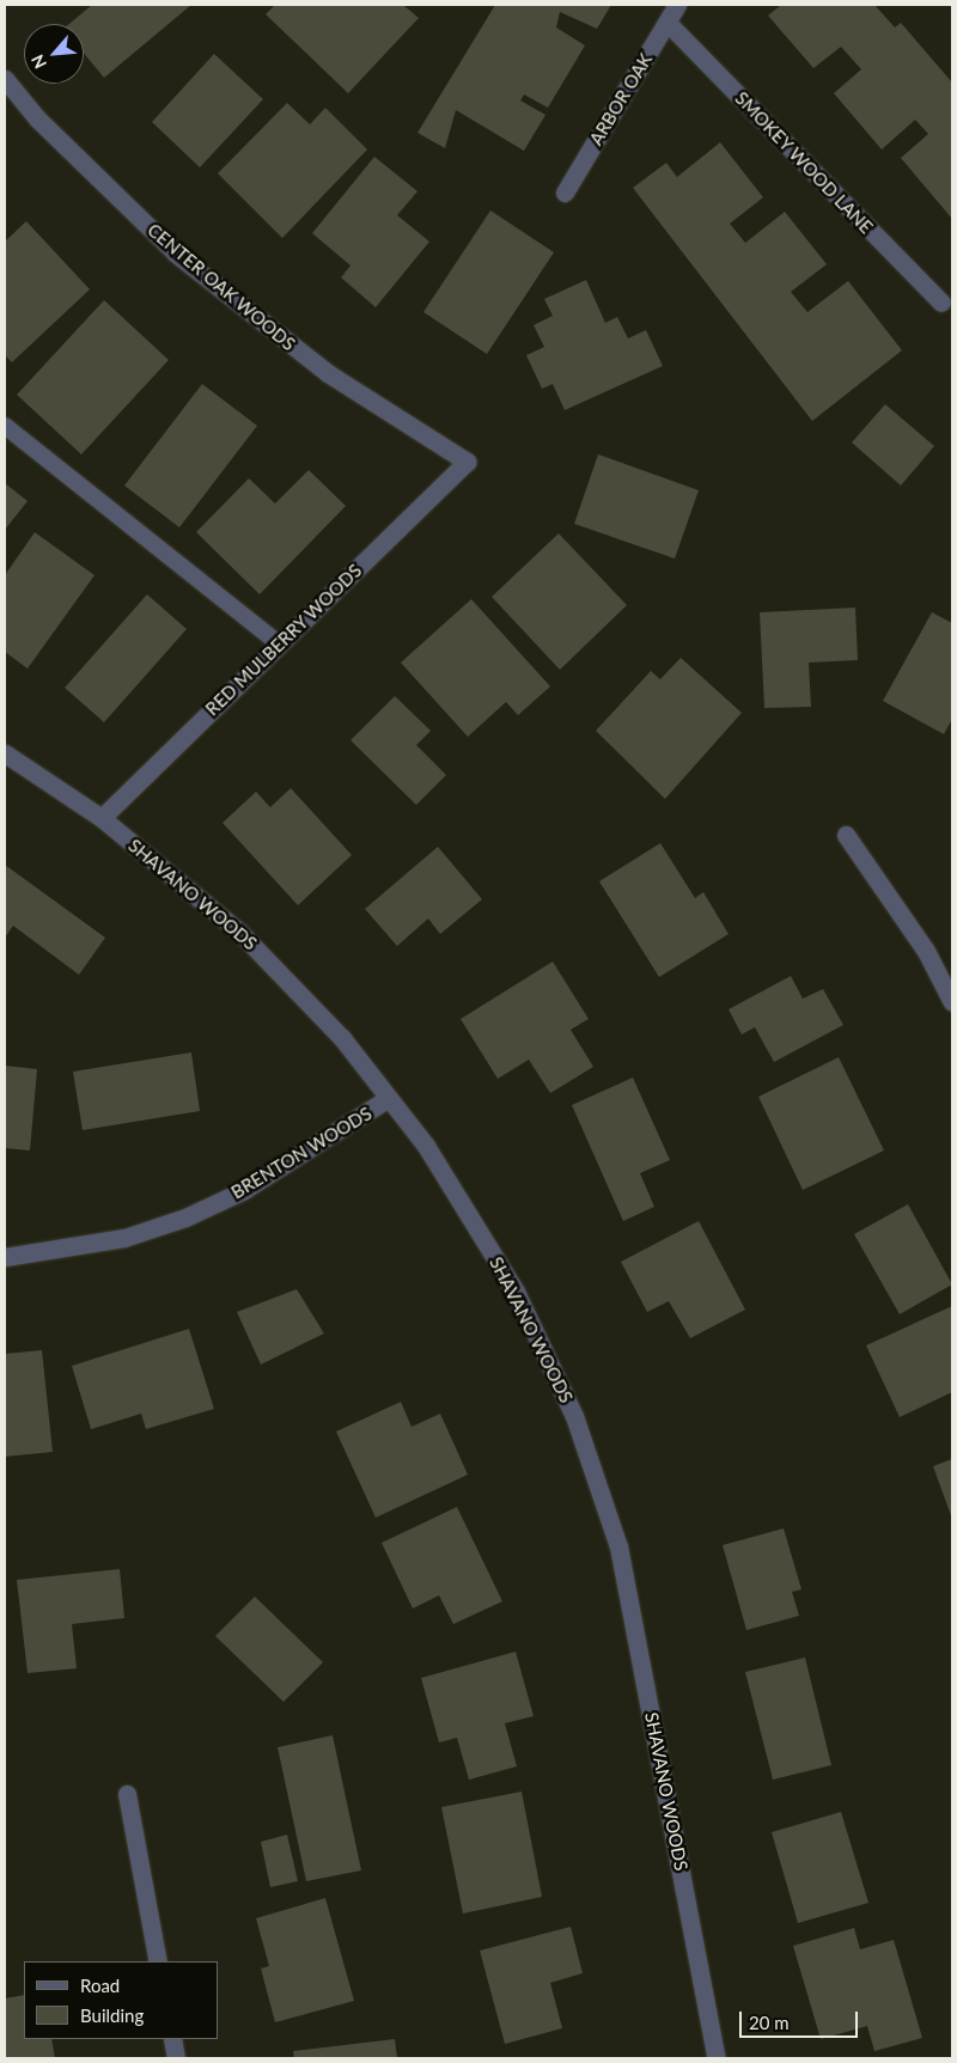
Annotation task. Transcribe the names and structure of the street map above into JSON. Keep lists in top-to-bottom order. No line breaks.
{"streets":{"street":["ARBOR OAK","SMOKEY WOOD LANE","CENTER OAK WOODS","RED MULBERRY WOODS","SHAVANO WOODS","BRENTON WOODS"]},"crossings":[["ARBOR OAK","SMOKEY WOOD LANE"],["CENTER OAK WOODS","RED MULBERRY WOODS"],["RED MULBERRY WOODS","SHAVANO WOODS"],["SHAVANO WOODS","BRENTON WOODS"]],"legend":["Road","Building"],"scale_bar":"20 m","north":"bottom left"}
